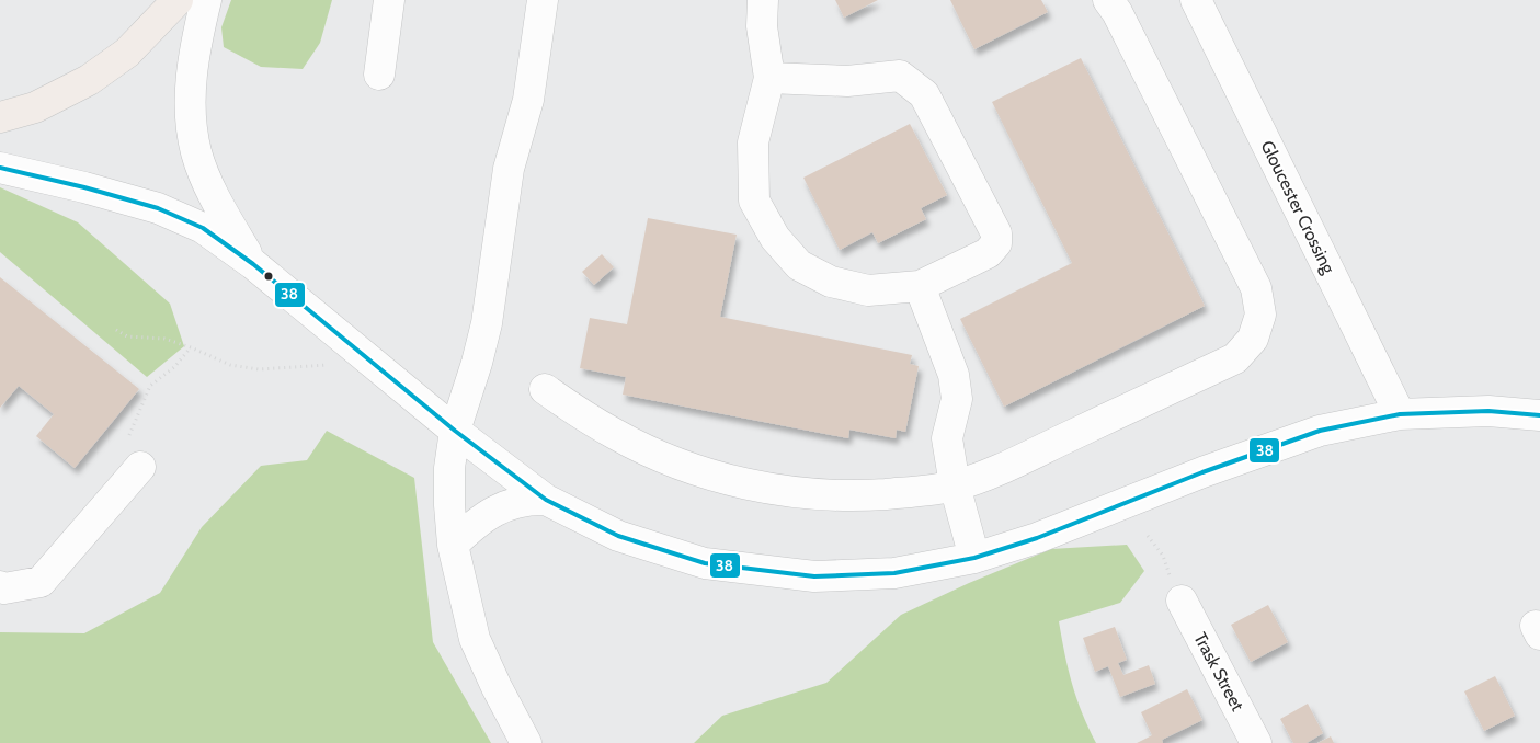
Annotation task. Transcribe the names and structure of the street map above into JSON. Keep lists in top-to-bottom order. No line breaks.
{"streets":{"street":["Gloucester Crossing","Trask Street"]},"lines":["transit line 38"]}
